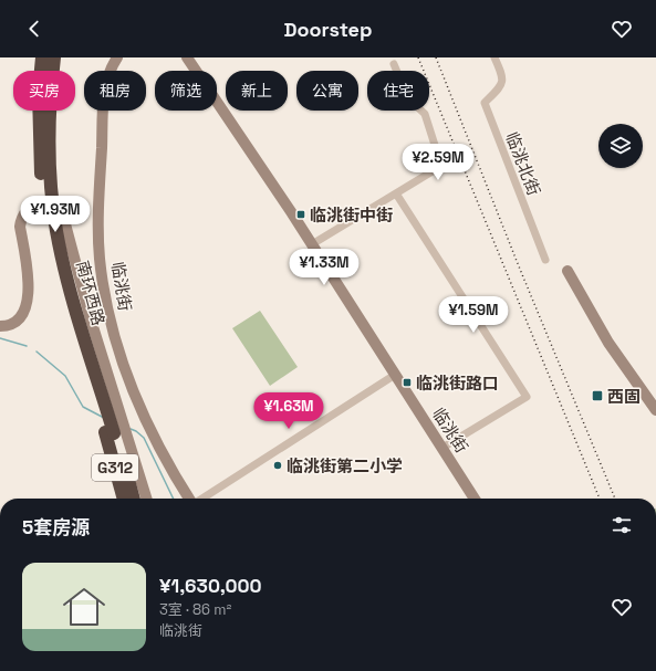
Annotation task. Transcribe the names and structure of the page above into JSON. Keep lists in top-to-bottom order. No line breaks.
{"streets":{"highway":["南环西路","G312"],"street":["临洮北街","临洮街"]},"places":{"transit":["临洮街中街","临洮街路口","西固"],"other":["临洮街第二小学"]},"page":{"header":"Doorstep","chip":["买房","租房","筛选","新上","公寓","住宅"],"price":["¥2.59M","¥1.93M","¥1.33M","¥1.59M","¥1.63M"],"heading":"5套房源","list":[{"name":"¥1,630,000","note":"3室 · 86 m² · 临洮街"}]}}
